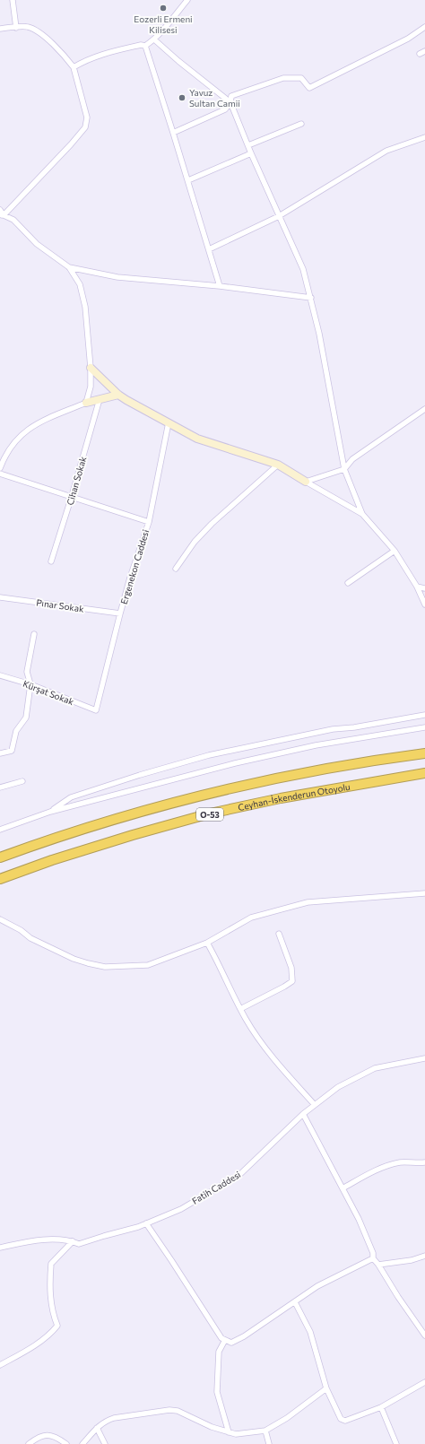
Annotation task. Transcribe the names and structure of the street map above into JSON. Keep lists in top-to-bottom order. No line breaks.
{"streets":{"highway":["Ceyhan-İskenderun Otoyolu","O-53"],"street":["Cihan Sokak","Ergenekon Caddesi","Pınar Sokak","Kürşat Sokak","Fatih Caddesi"]},"crossings":[["Ergenekon Caddesi","Pınar Sokak"],["Ergenekon Caddesi","Kürşat Sokak"]],"places":["Eozerli Ermeni Kilisesi","Yavuz Sultan Camii"]}
